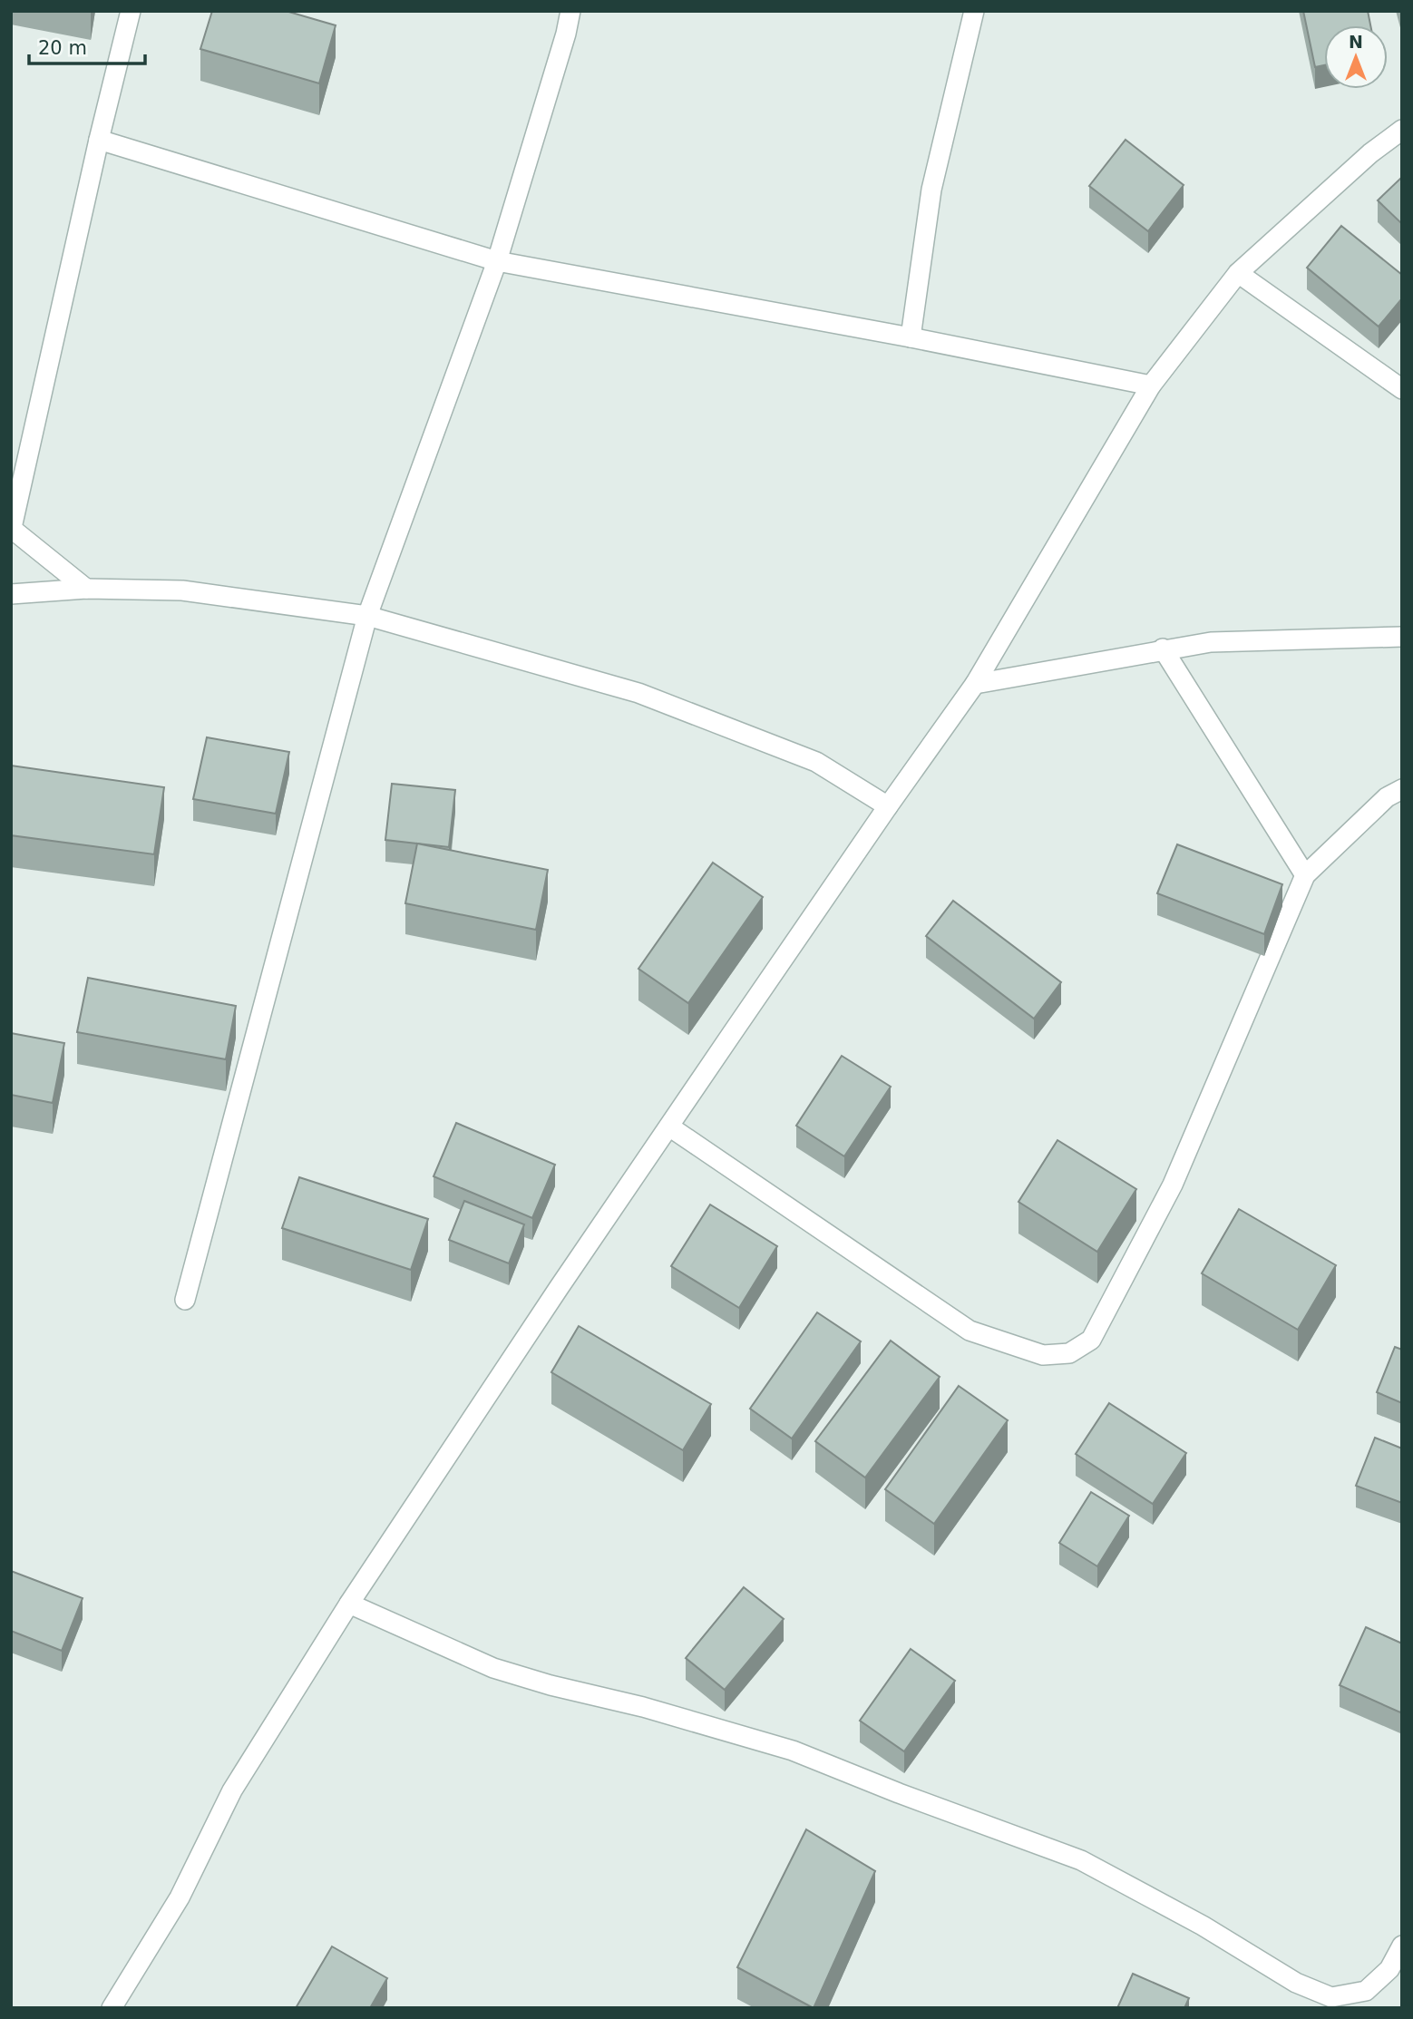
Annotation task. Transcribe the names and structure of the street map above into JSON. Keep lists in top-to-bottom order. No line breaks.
{"scale_bar":"20 m","north":"top"}
